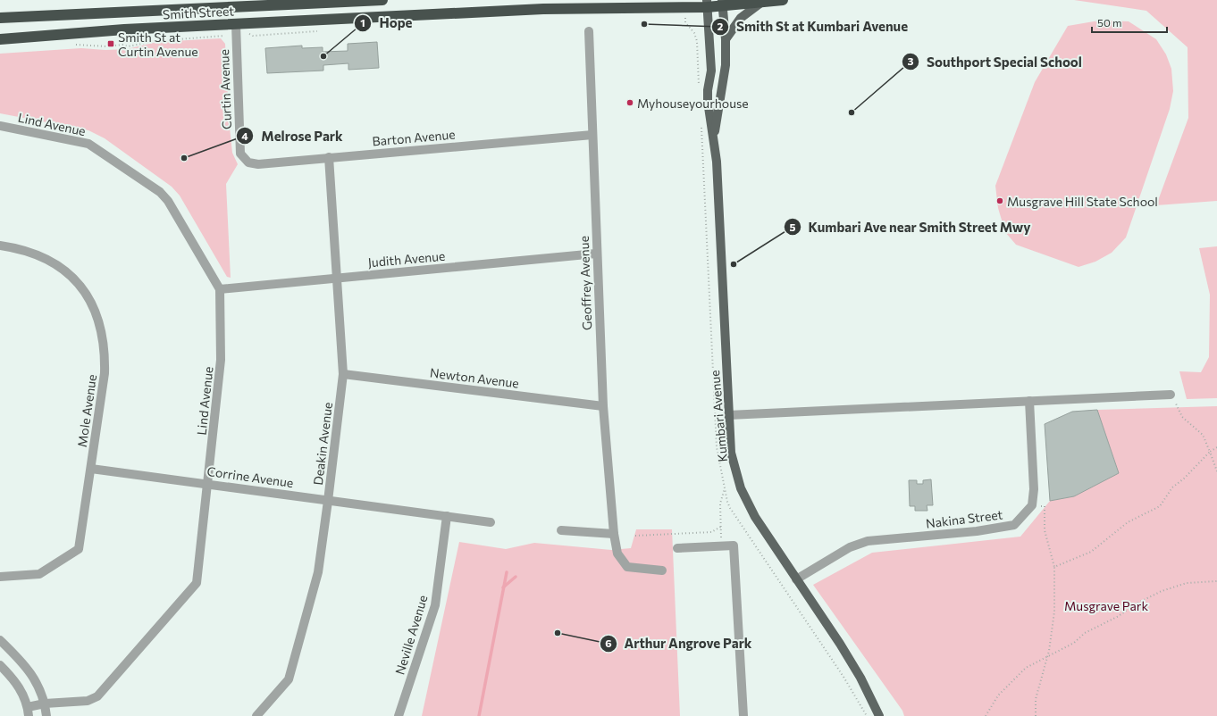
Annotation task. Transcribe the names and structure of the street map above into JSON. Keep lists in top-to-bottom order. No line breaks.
{"streets":{"highway":["Smith Street"],"main road":["Kumbari Avenue"],"street":["Curtin Avenue","Lind Avenue","Barton Avenue","Judith Avenue","Geoffrey Avenue","Newton Avenue","Mole Avenue","Deakin Avenue","Corrine Avenue","Nakina Street","Neville Avenue"]},"crossings":[["Smith Street","Curtin Avenue"],["Smith Street","Kumbari Avenue"],["Curtin Avenue","Barton Avenue"],["Lind Avenue","Judith Avenue"],["Lind Avenue","Corrine Avenue"],["Barton Avenue","Geoffrey Avenue"],["Barton Avenue","Deakin Avenue"],["Judith Avenue","Geoffrey Avenue"],["Judith Avenue","Deakin Avenue"],["Geoffrey Avenue","Newton Avenue"],["Newton Avenue","Deakin Avenue"],["Mole Avenue","Corrine Avenue"],["Kumbari Avenue","Nakina Street"],["Deakin Avenue","Corrine Avenue"],["Corrine Avenue","Neville Avenue"]],"parks":["Musgrave Park"],"places":{"other":["Smith St at Kumbari Avenue","Hope","Myhouseyourhouse","Southport Special School","Melrose Park","Musgrave Hill State School","Kumbari Ave near Smith Street Mwy","Arthur Angrove Park"],"transit":["Smith St at Curtin Avenue"]},"scale_bar":"50 m"}
